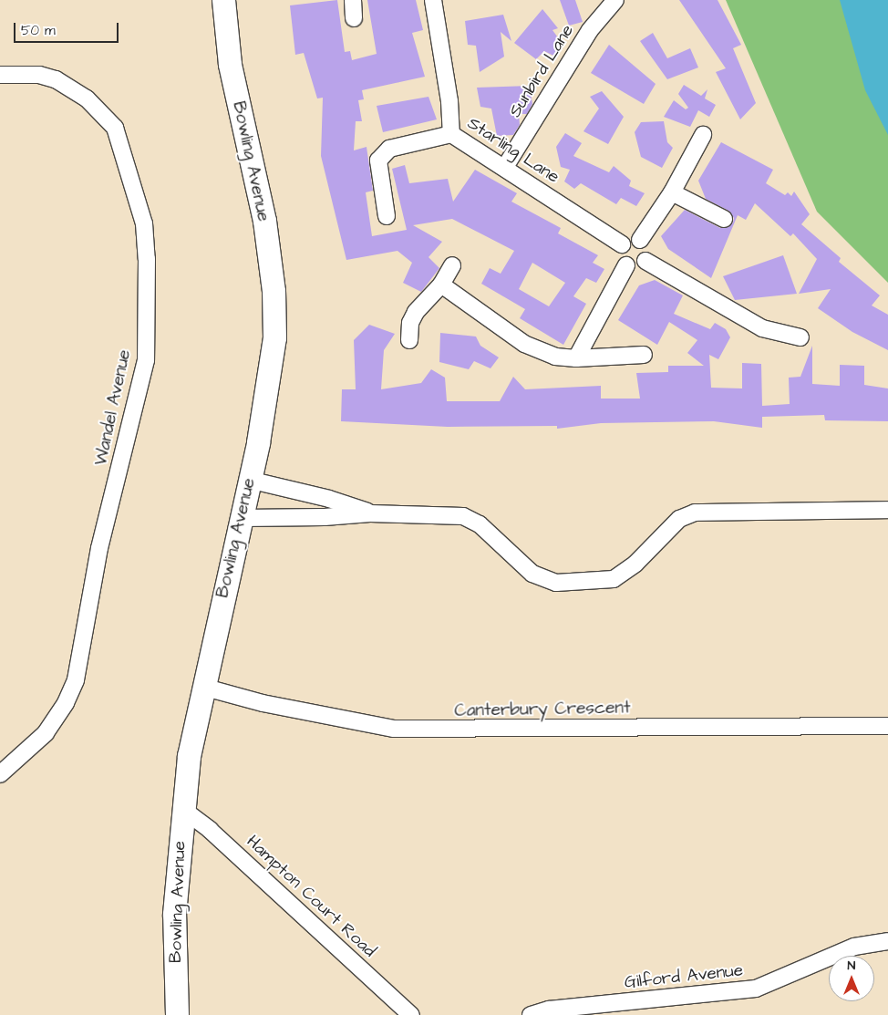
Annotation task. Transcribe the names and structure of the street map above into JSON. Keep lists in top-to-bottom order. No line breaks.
{"streets":{"main road":["Bowling Avenue"],"street":["Sunbird Lane","Starling Lane","Wandel Avenue","Canterbury Crescent","Hampton Court Road","Gilford Avenue"]},"crossings":[["Sunbird Lane","Starling Lane"],["Bowling Avenue","Canterbury Crescent"],["Bowling Avenue","Hampton Court Road"]],"scale_bar":"50 m","north":"top"}
